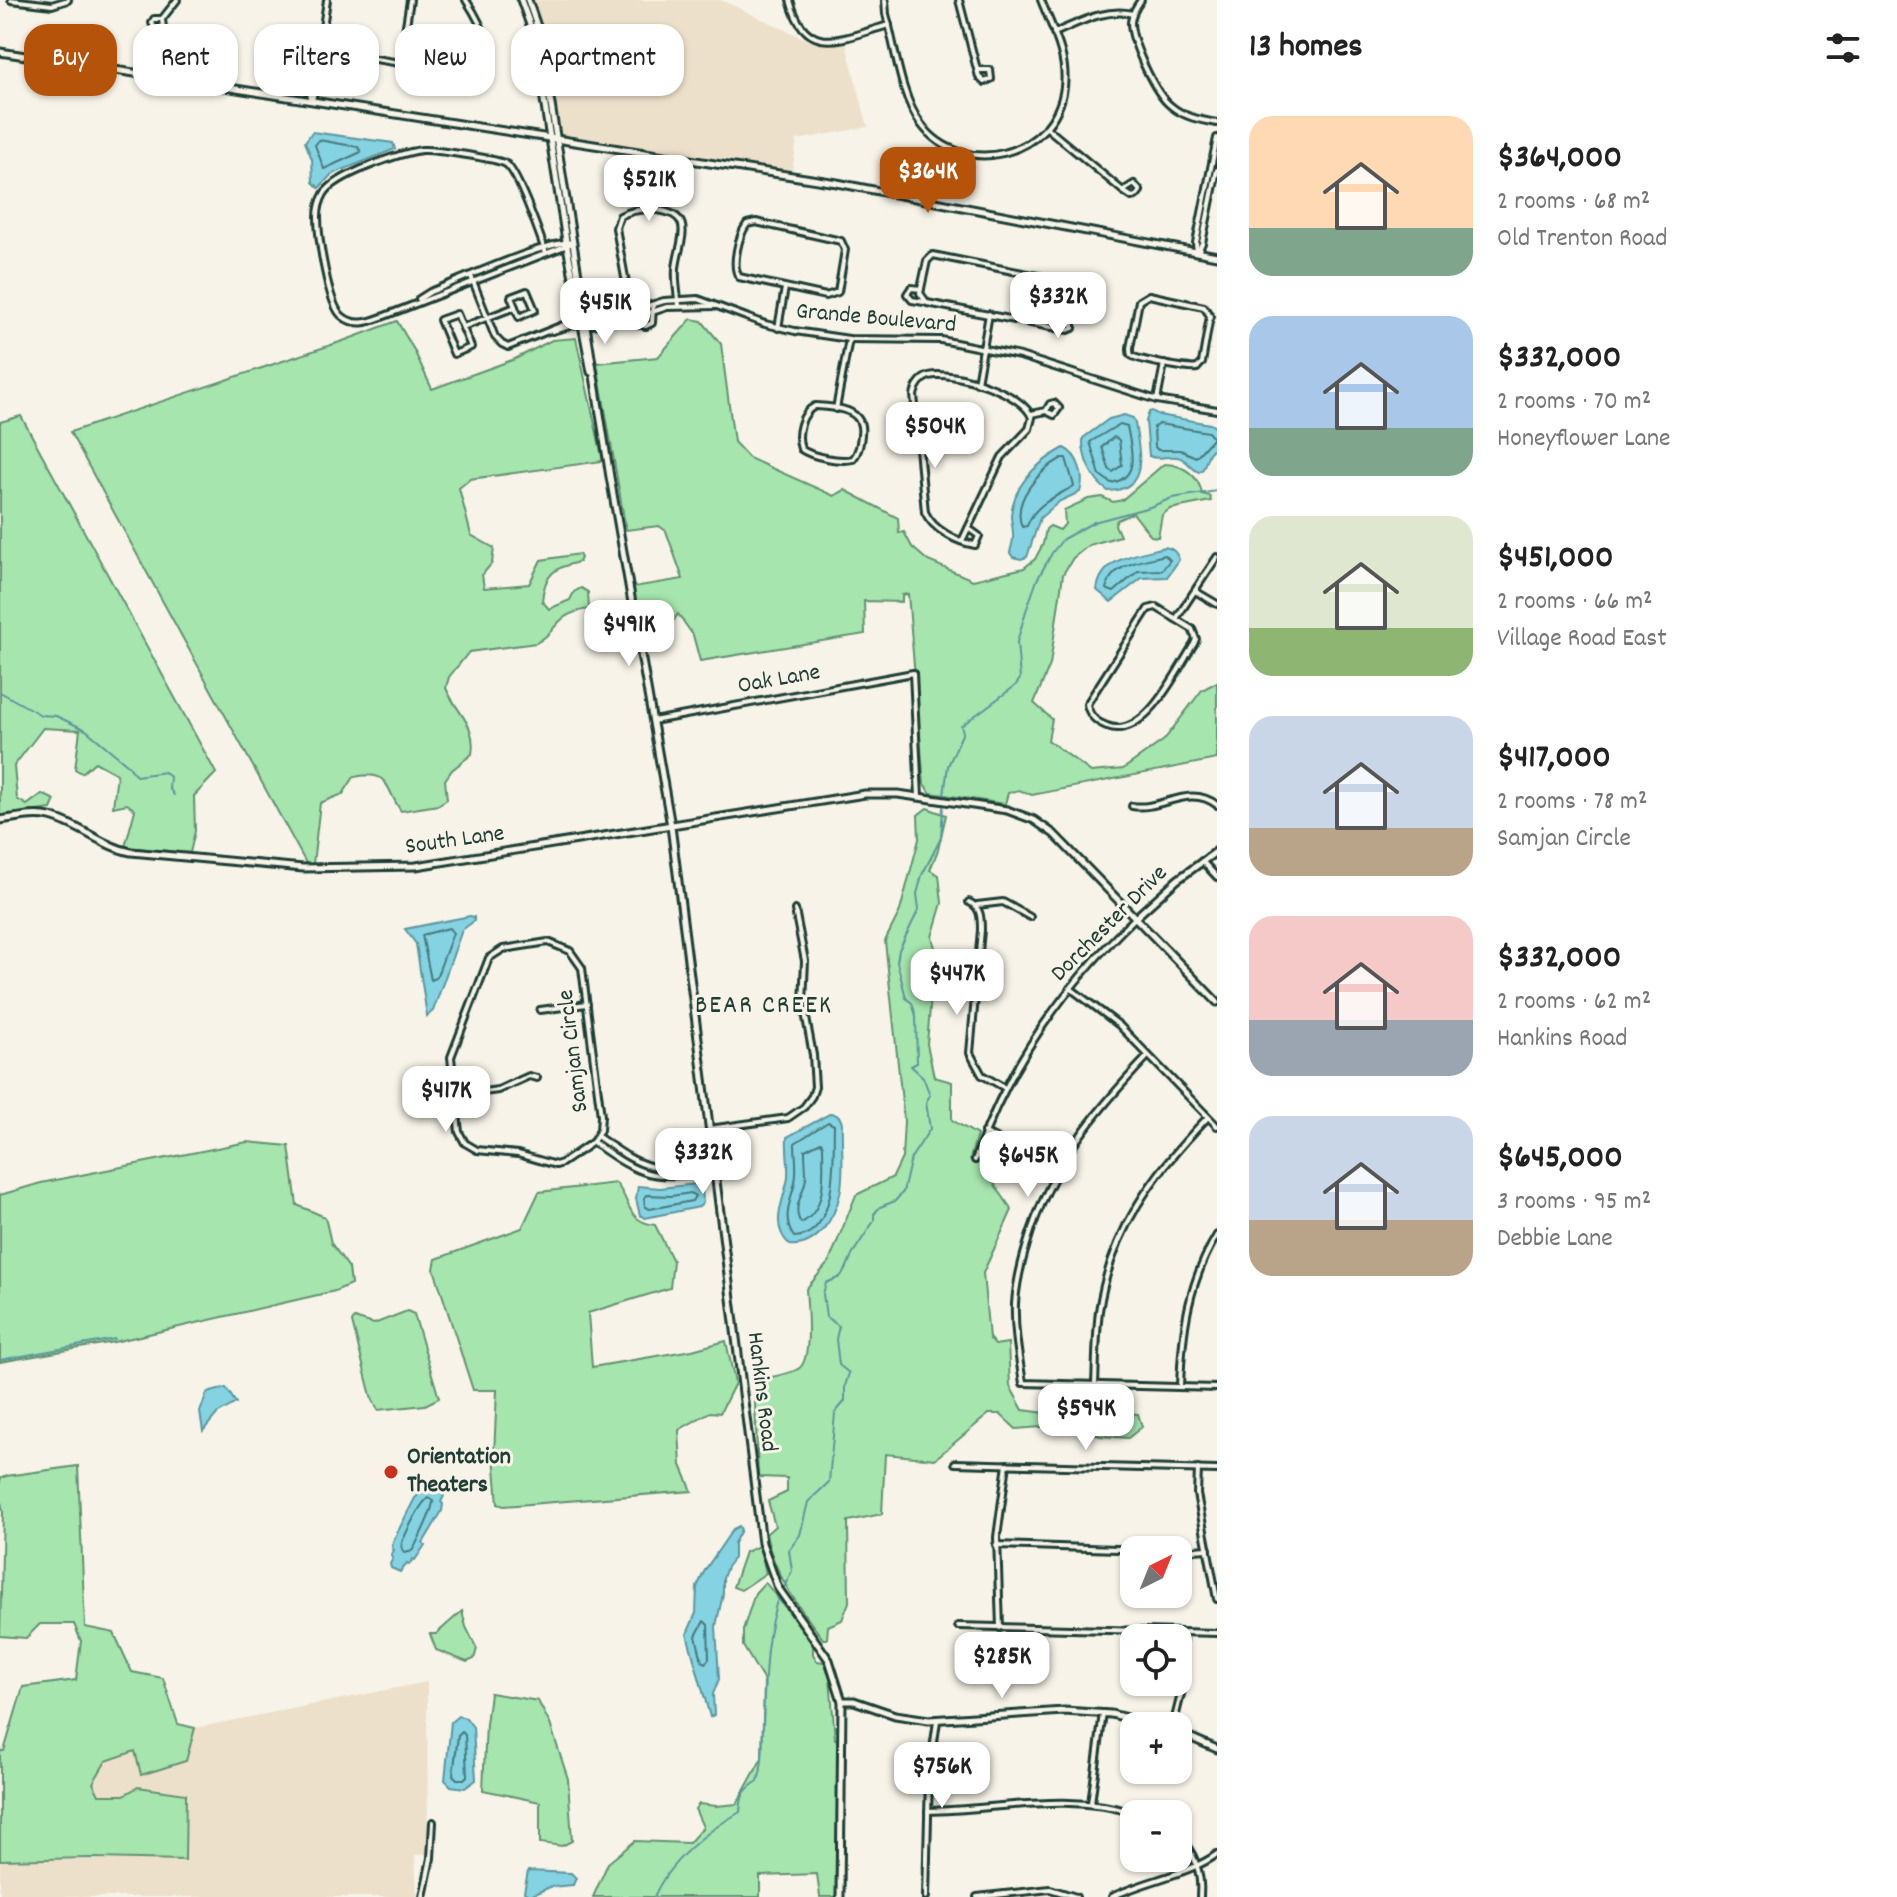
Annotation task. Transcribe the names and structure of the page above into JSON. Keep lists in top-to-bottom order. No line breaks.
{"streets":{"main road":["South Lane","Dorchester Drive","Hankins Road"],"street":["Grande Boulevard","Oak Lane","Samjan Circle"]},"crossings":[["Grande Boulevard","Hankins Road"],["Oak Lane","South Lane"],["Oak Lane","Hankins Road"],["South Lane","Dorchester Drive"],["South Lane","Hankins Road"]],"districts":["BEAR CREEK"],"places":["Orientation Theaters"],"north":"top right","page":{"heading":"13 homes","chip":["Buy","Rent","Filters","New","Apartment"],"list":[{"name":"$364,000","note":"2 rooms · 68 m² · Old Trenton Road"},{"name":"$332,000","note":"2 rooms · 70 m² · Honeyflower Lane"},{"name":"$451,000","note":"2 rooms · 66 m² · Village Road East"},{"name":"$417,000","note":"2 rooms · 78 m² · Samjan Circle"},{"name":"$332,000","note":"2 rooms · 62 m² · Hankins Road"},{"name":"$645,000","note":"3 rooms · 95 m² · Debbie Lane"}],"price":["$364K","$521K","$332K","$451K","$504K","$491K","$447K","$417K","$332K","$645K","$594K","$285K","$756K"],"map_buttons":["+","−"]}}
